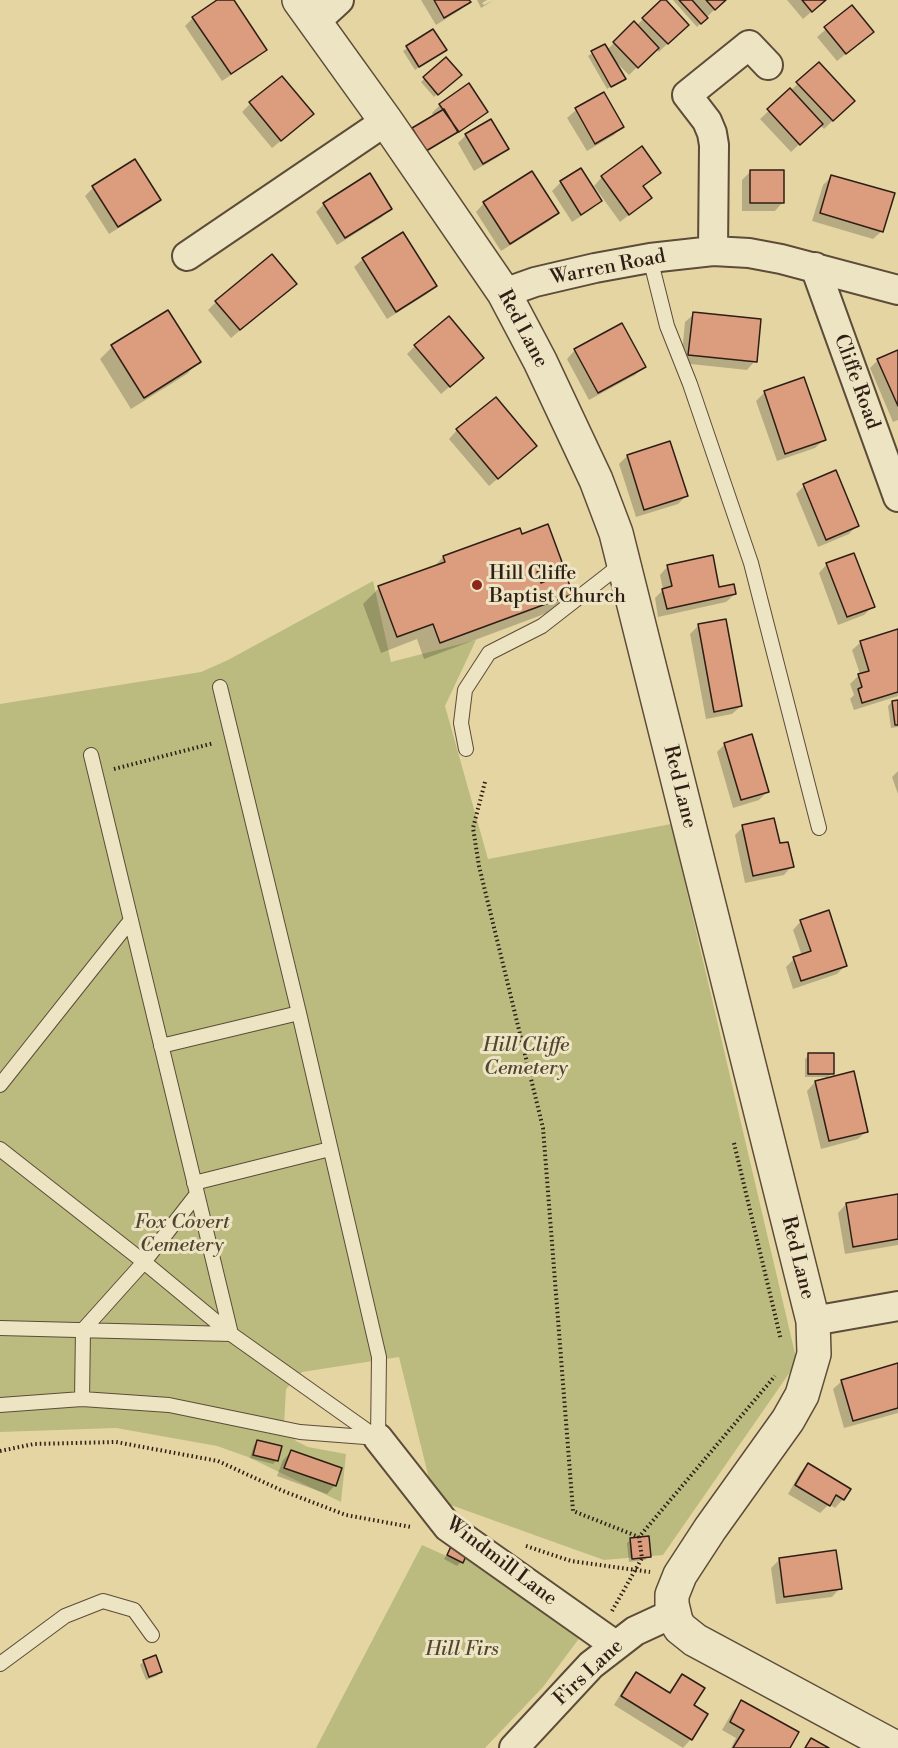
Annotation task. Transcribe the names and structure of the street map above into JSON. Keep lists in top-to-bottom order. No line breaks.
{"streets":{"street":["Warren Road","Red Lane","Cliffe Road","Windmill Lane","Firs Lane"]},"crossings":[["Warren Road","Red Lane"],["Warren Road","Cliffe Road"],["Red Lane","Firs Lane"],["Windmill Lane","Firs Lane"]],"parks":["Hill Cliffe Cemetery","Fox Covert Cemetery","Hill Firs"],"places":["Hill Cliffe Baptist Church"]}
